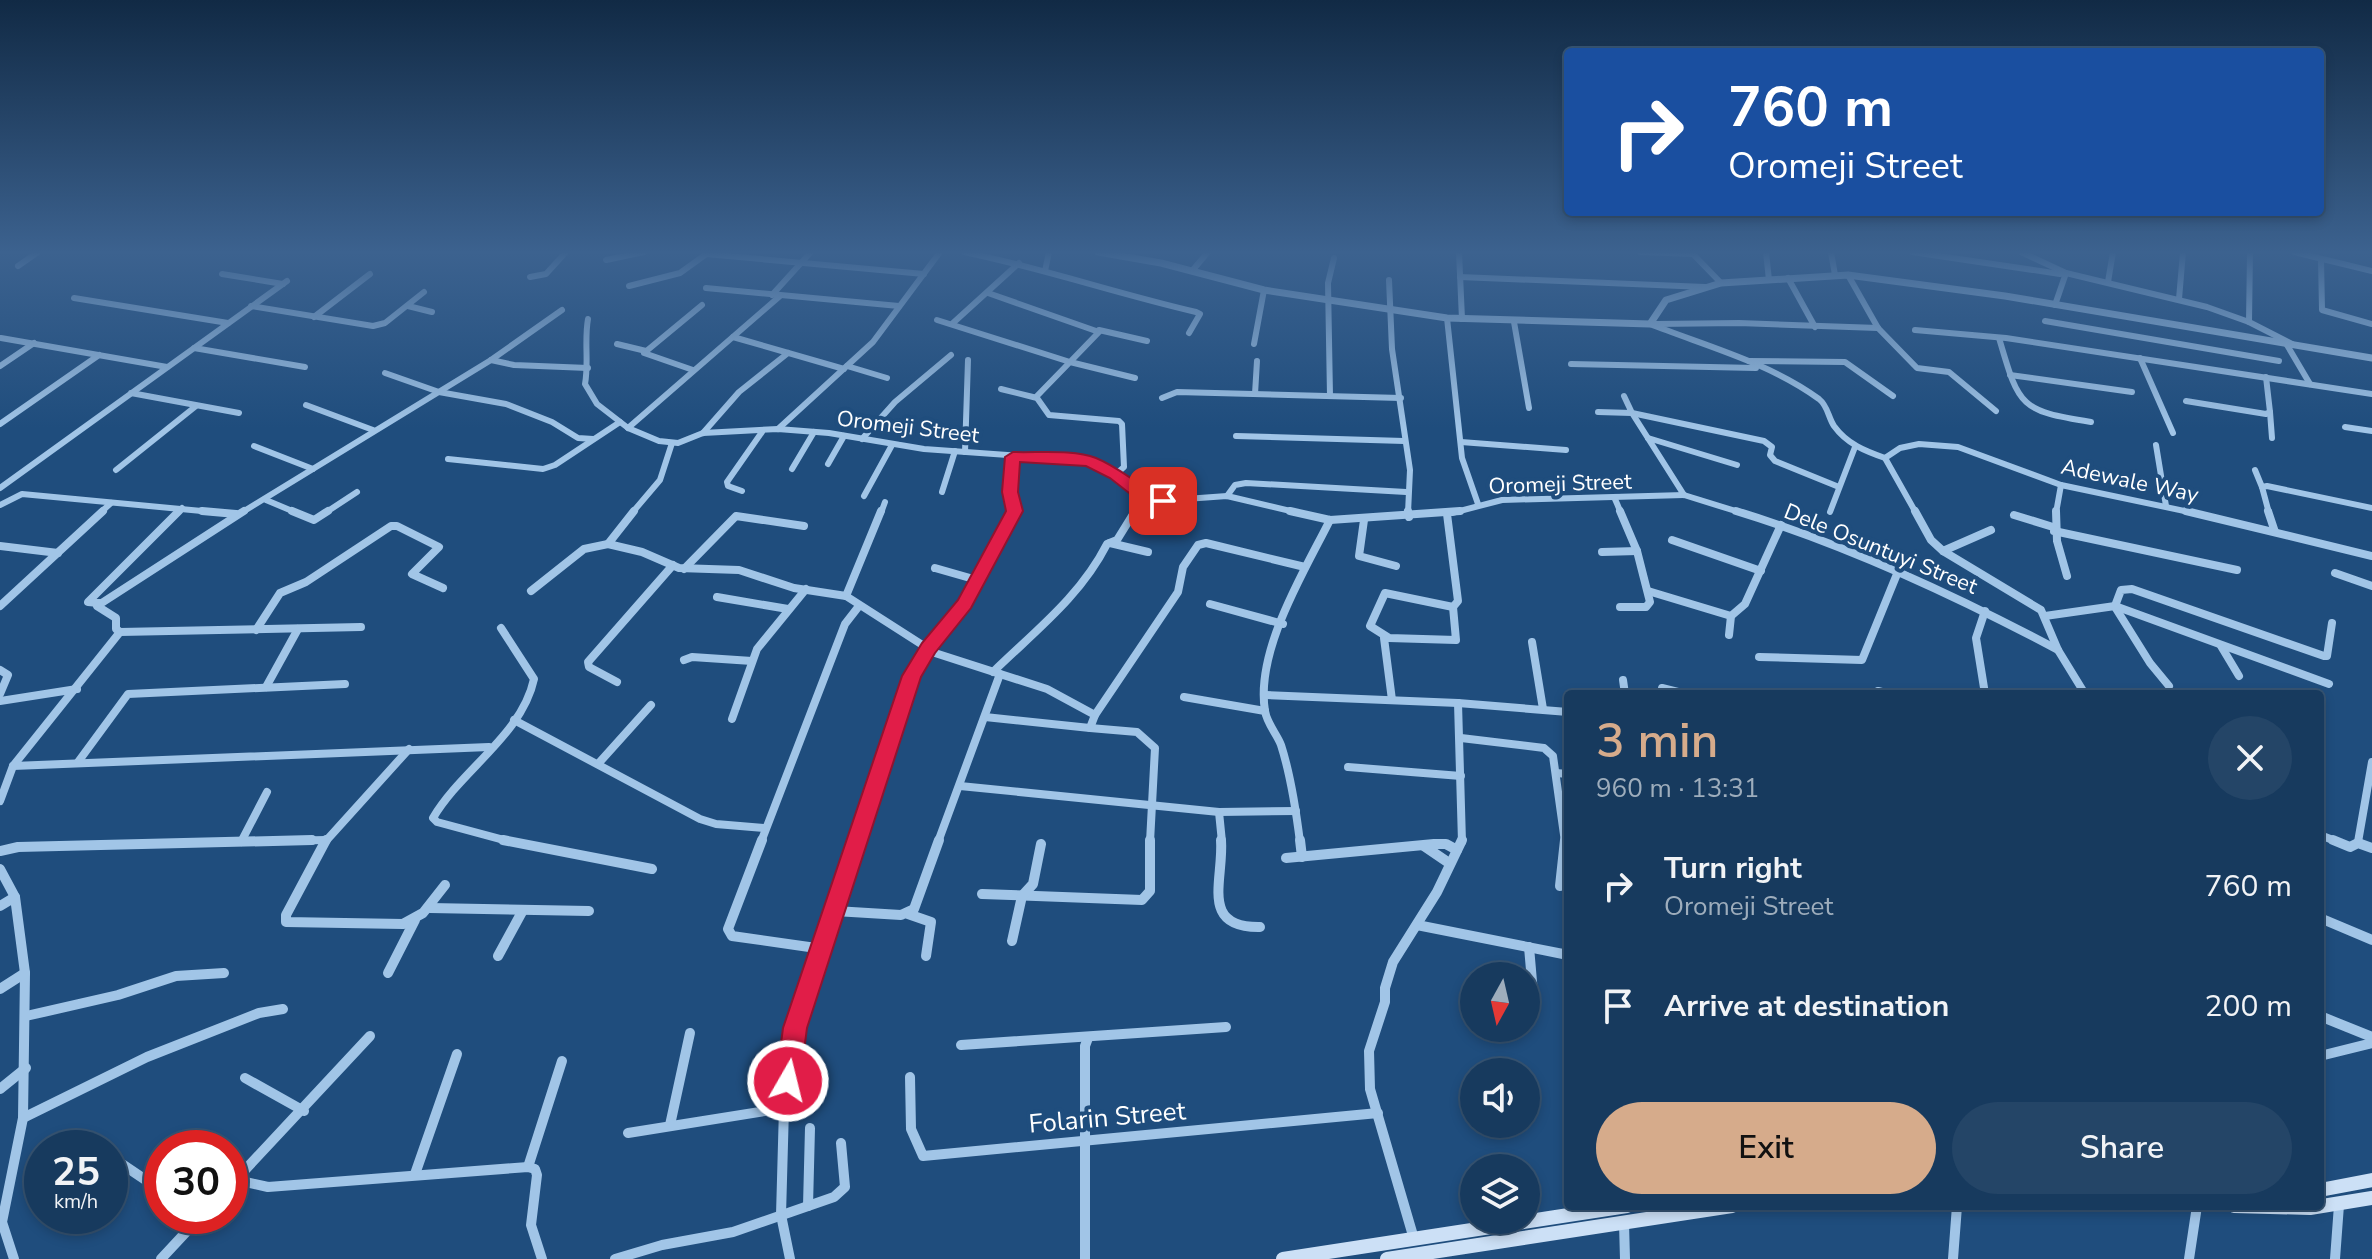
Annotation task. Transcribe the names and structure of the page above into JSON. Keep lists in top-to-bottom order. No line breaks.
{"streets":{"street":["Oromeji Street","Adewale Way","Dele Osuntuyi Street","Folarin Street"]},"crossings":[["Oromeji Street","Dele Osuntuyi Street"]],"north":"bottom","page":{"turn":["760 m","Oromeji Street"],"heading":["3 min","960 m · 13:31"],"list":[{"name":"Turn right","note":"Oromeji Street","value":"760 m"},{"name":"Arrive at destination","value":"200 m"}],"buttons":["Exit","Share"],"speed":"25 km/h","limit":"30"}}
